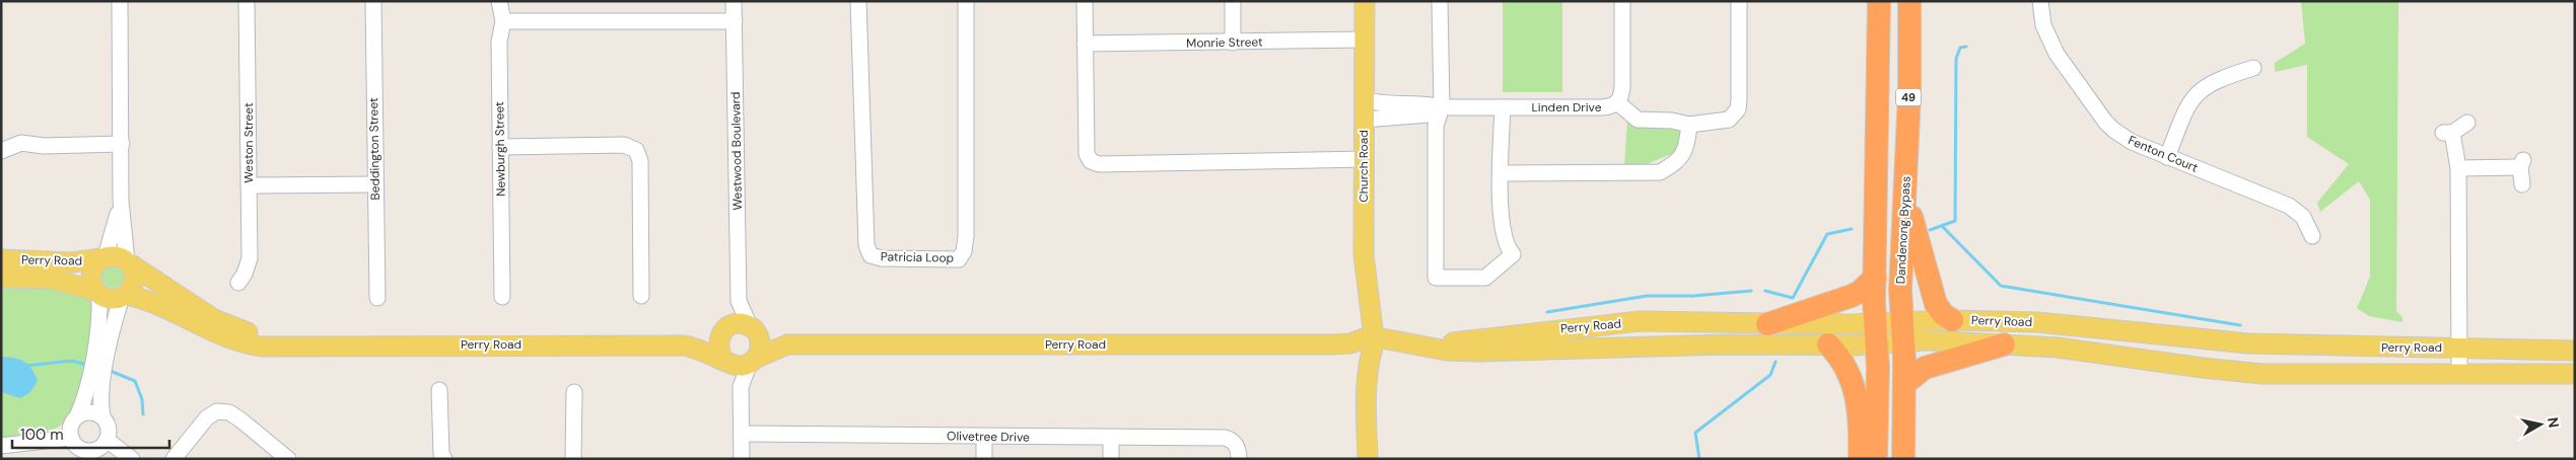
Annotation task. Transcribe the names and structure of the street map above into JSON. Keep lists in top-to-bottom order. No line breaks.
{"streets":{"highway":["49","Dandenong Bypass"],"main road":["Church Road","Perry Road"],"street":["Monrie Street","Linden Drive","Weston Street","Beddington Street","Newburgh Street","Westwood Boulevard","Fenton Court","Patricia Loop","Olivetree Drive"]},"crossings":[["Monrie Street","Church Road"],["Linden Drive","Church Road"],["Westwood Boulevard","Perry Road"],["Church Road","Perry Road"],["Dandenong Bypass","Perry Road"]],"scale_bar":"100 m","north":"right"}
